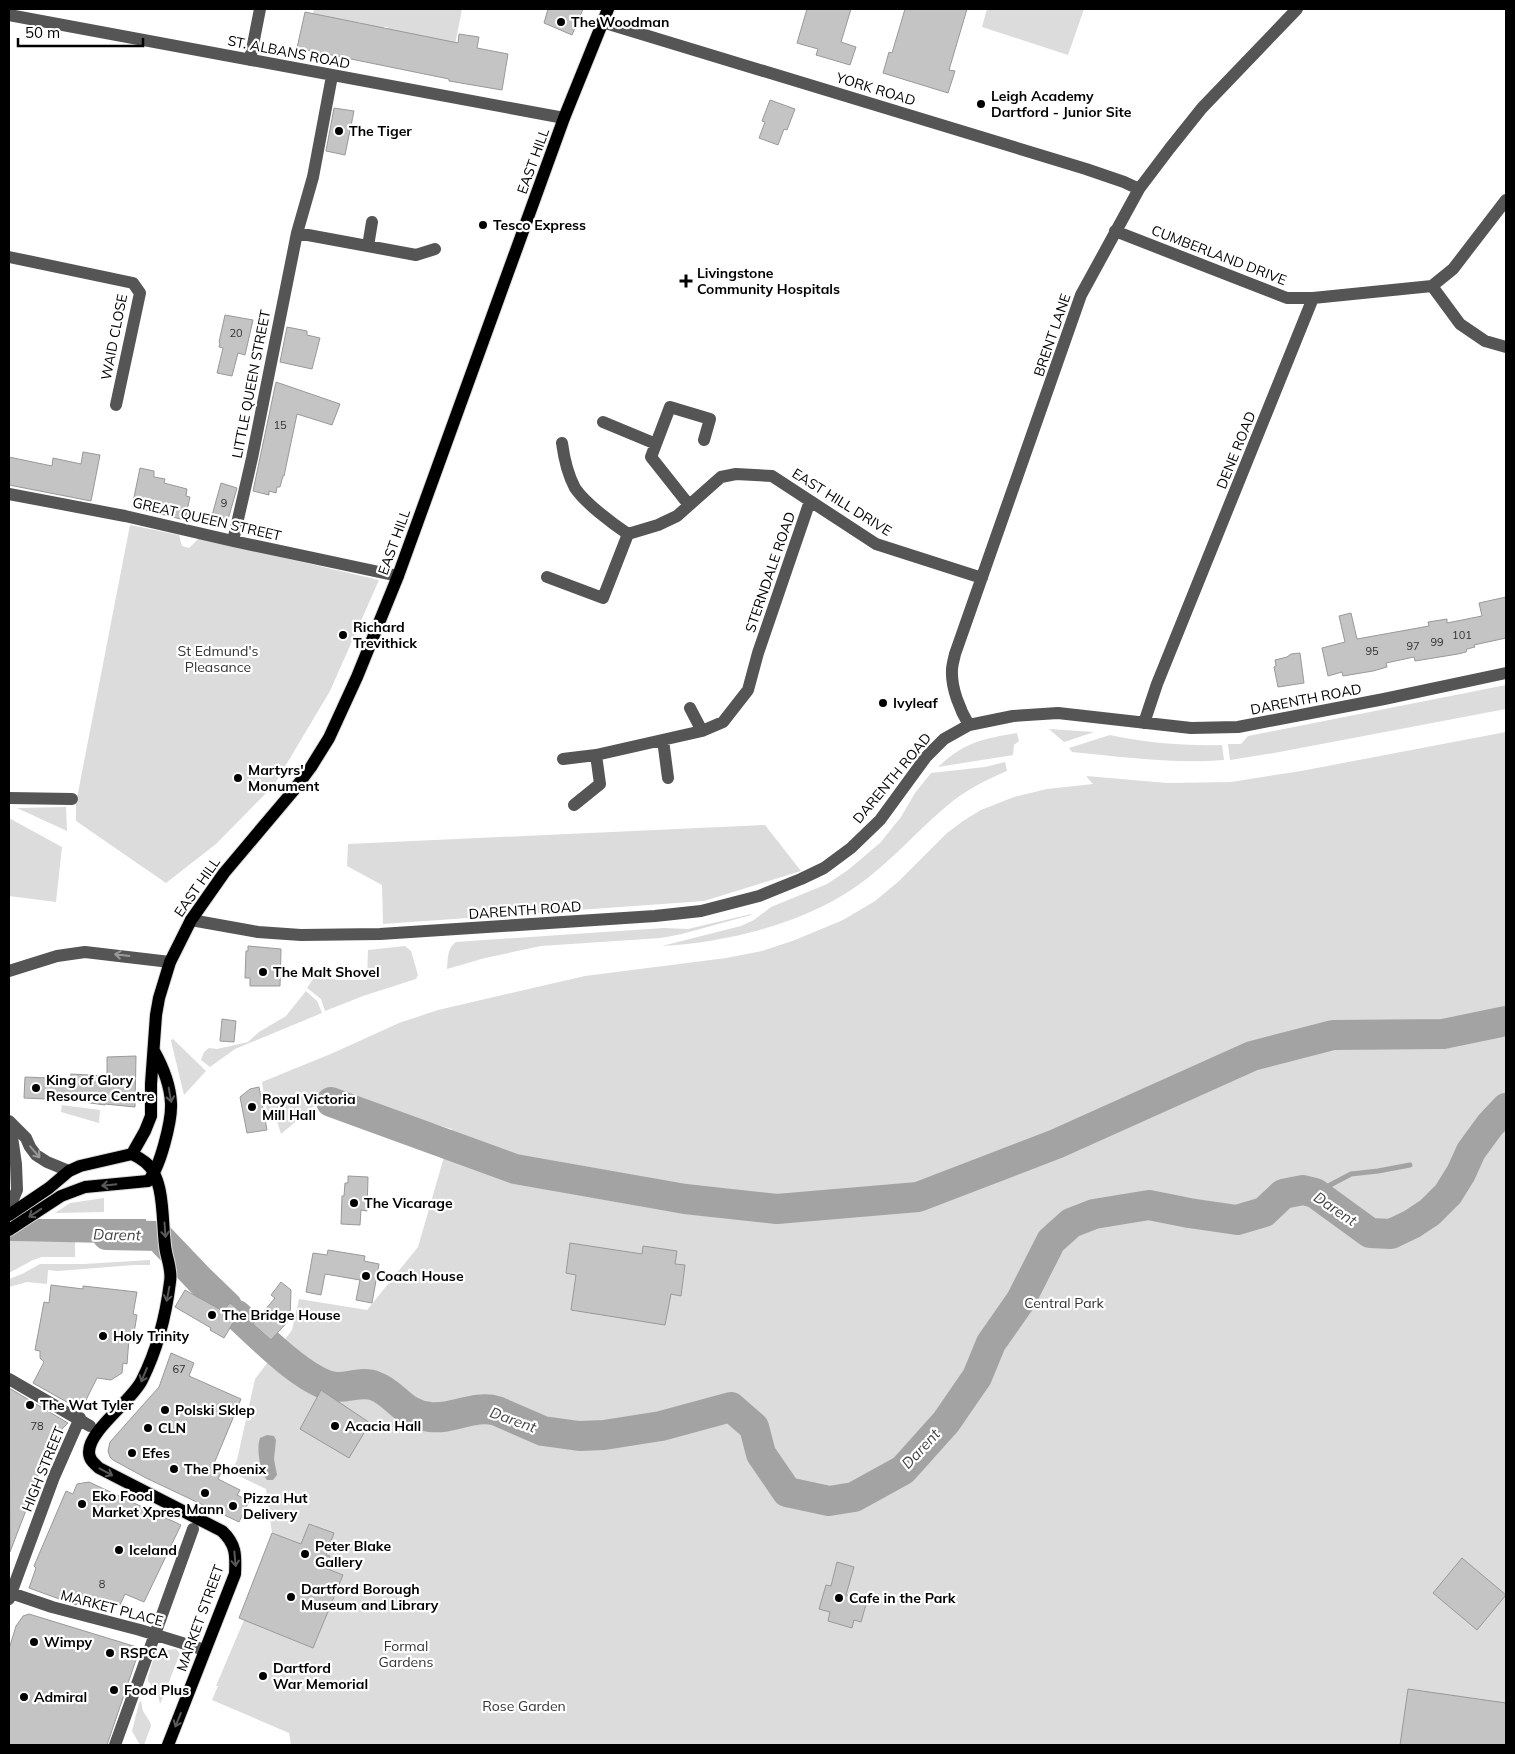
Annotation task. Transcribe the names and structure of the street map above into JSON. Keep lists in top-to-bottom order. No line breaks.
{"streets":{"main road":["EAST HILL","HIGH STREET","MARKET STREET"],"street":["ST. ALBANS ROAD","YORK ROAD","CUMBERLAND DRIVE","BRENT LANE","WAID CLOSE","LITTLE QUEEN STREET","DENE ROAD","EAST HILL DRIVE","GREAT QUEEN STREET","STERNDALE ROAD","DARENTH ROAD","MARKET PLACE"]},"crossings":[["ST. ALBANS ROAD","EAST HILL"],["ST. ALBANS ROAD","LITTLE QUEEN STREET"],["YORK ROAD","EAST HILL"],["YORK ROAD","BRENT LANE"],["EAST HILL","GREAT QUEEN STREET"],["EAST HILL","DARENTH ROAD"],["EAST HILL","HIGH STREET"],["CUMBERLAND DRIVE","BRENT LANE"],["CUMBERLAND DRIVE","DENE ROAD"],["BRENT LANE","EAST HILL DRIVE"],["BRENT LANE","DARENTH ROAD"],["LITTLE QUEEN STREET","GREAT QUEEN STREET"],["DENE ROAD","DARENTH ROAD"],["EAST HILL DRIVE","STERNDALE ROAD"],["HIGH STREET","MARKET PLACE"],["HIGH STREET","MARKET STREET"],["MARKET PLACE","MARKET STREET"]],"one_way":["HIGH STREET"],"water":["Darent"],"parks":["St Edmund's Pleasance","Central Park","Formal Gardens","Rose Garden"],"places":{"other":["The Woodman","Leigh Academy Dartford - Junior Site","The Tiger","Tesco Express","Richard Trevithick","Ivyleaf","Martyrs' Monument","The Malt Shovel","King of Glory Resource Centre","Royal Victoria Mill Hall","The Vicarage","Coach House","The Bridge House","Holy Trinity","The Wat Tyler","Polski Sklep","Acacia Hall","CLN","Efes","The Phoenix","Mann","Eko Food Market Xpres","Pizza Hut Delivery","Iceland","Peter Blake Gallery","Dartford Borough Museum and Library","Cafe in the Park","Wimpy","RSPCA","Dartford War Memorial","Food Plus","Admiral"],"health":["Livingstone Community Hospitals"]},"house_numbers":["20","15","9","101","99","97","95","67","78","8"],"scale_bar":"50 m"}
